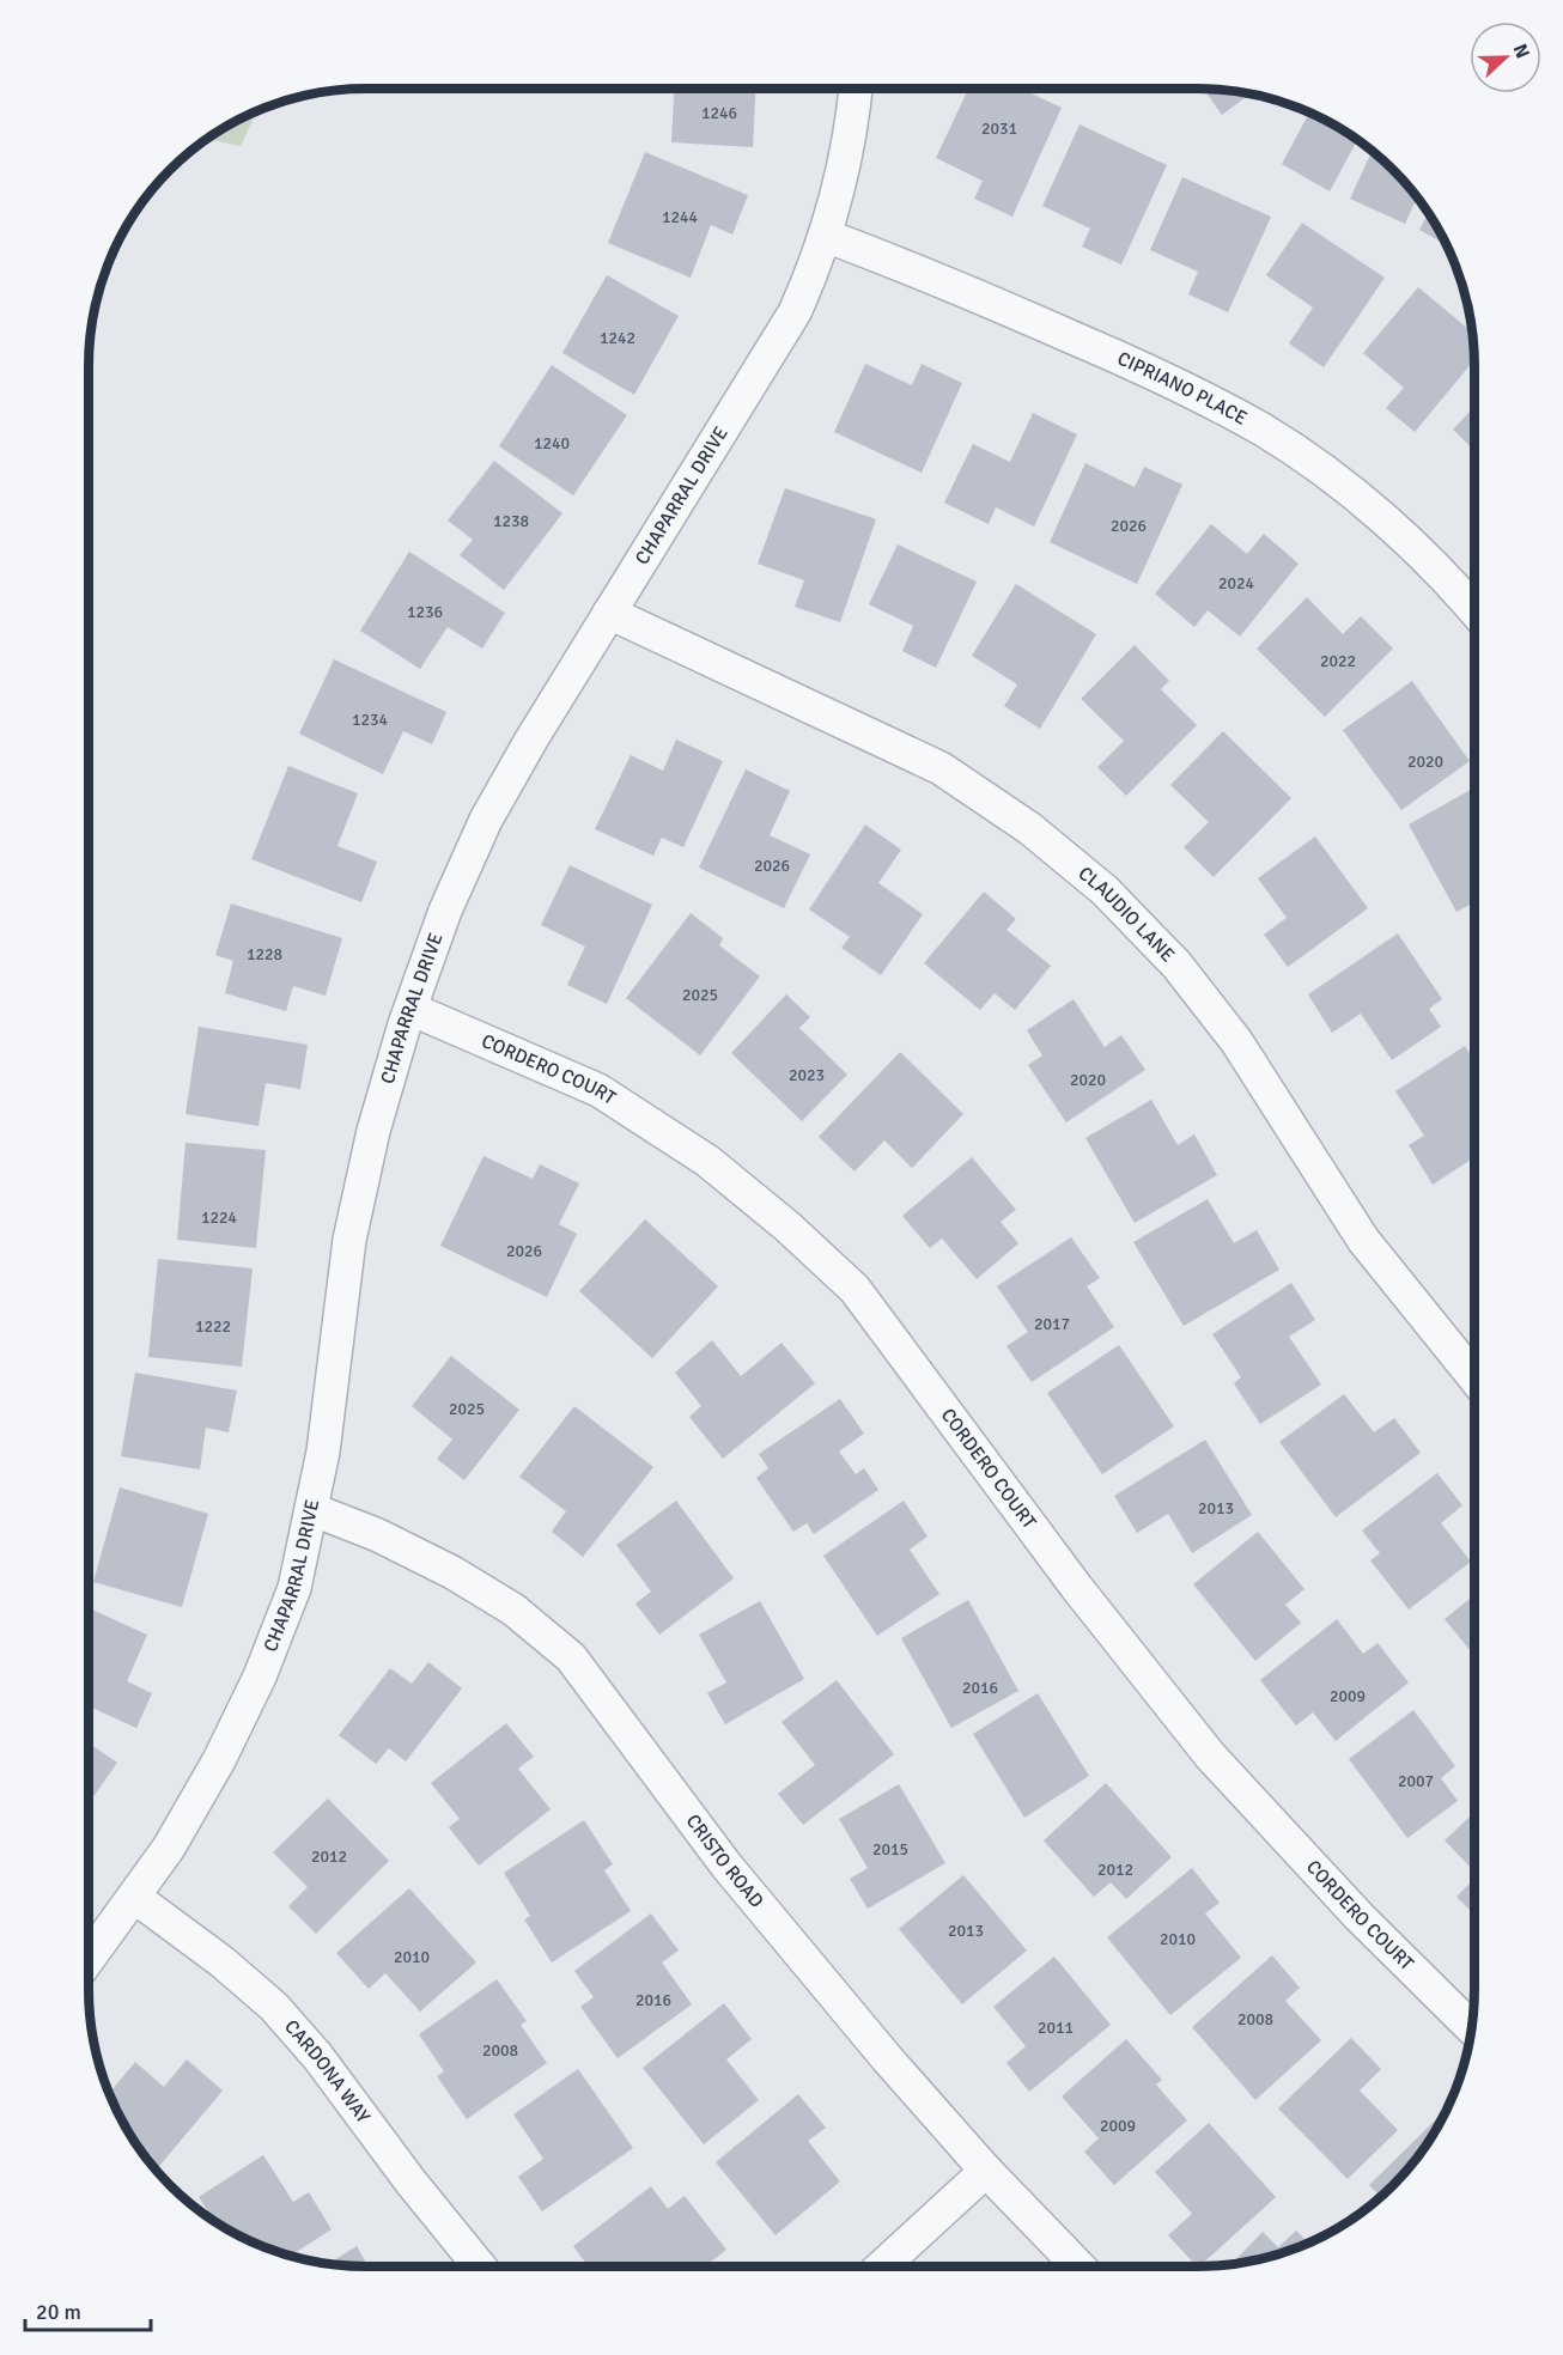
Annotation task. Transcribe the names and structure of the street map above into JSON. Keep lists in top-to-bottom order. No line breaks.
{"streets":{"street":["CIPRIANO PLACE","CHAPARRAL DRIVE","CLAUDIO LANE","CORDERO COURT","CRISTO ROAD","CARDONA WAY"]},"crossings":[["CIPRIANO PLACE","CHAPARRAL DRIVE"],["CHAPARRAL DRIVE","CLAUDIO LANE"],["CHAPARRAL DRIVE","CORDERO COURT"],["CHAPARRAL DRIVE","CRISTO ROAD"],["CHAPARRAL DRIVE","CARDONA WAY"]],"house_numbers":["1246","2031","1244","1242","1240","1238","2026","2024","1236","2022","1234","2020","2026","1228","2025","2023","2020","1224","2026","2017","1222","2025","2013","2016","2009","2007","2015","2012","2012","2013","2010","2010","2016","2008","2011","2008","2009"],"scale_bar":"20 m","north":"right"}
